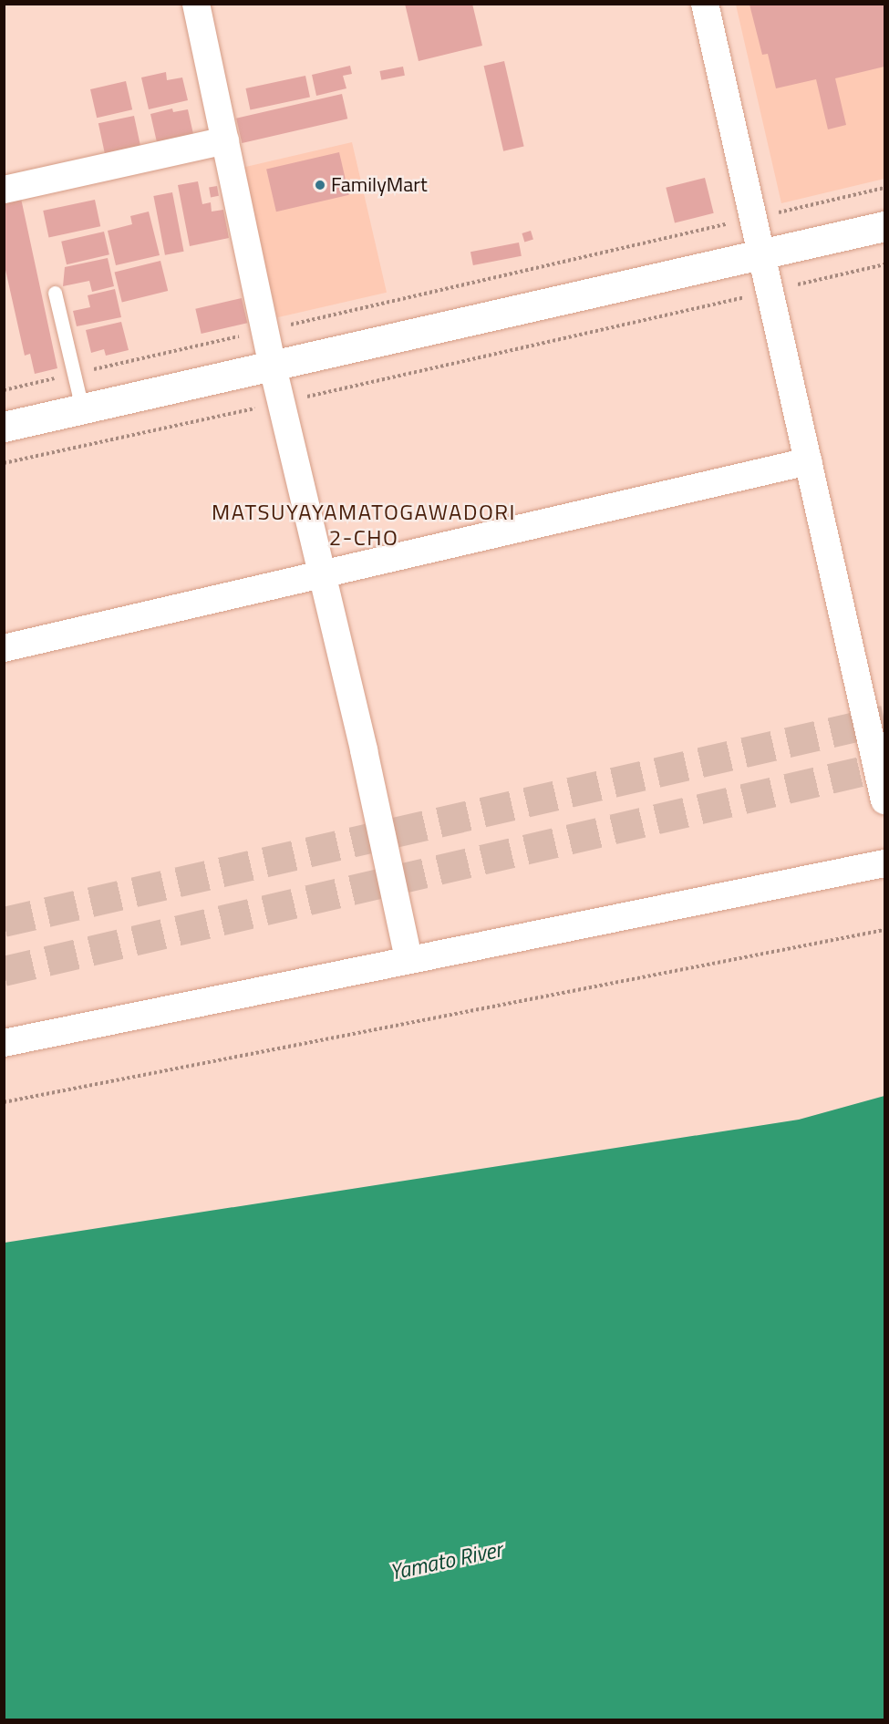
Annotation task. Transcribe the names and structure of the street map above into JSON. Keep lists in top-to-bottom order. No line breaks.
{"districts":["MATSUYAYAMATOGAWADORI 2-CHO"],"water":["Yamato River"],"places":["FamilyMart"]}
